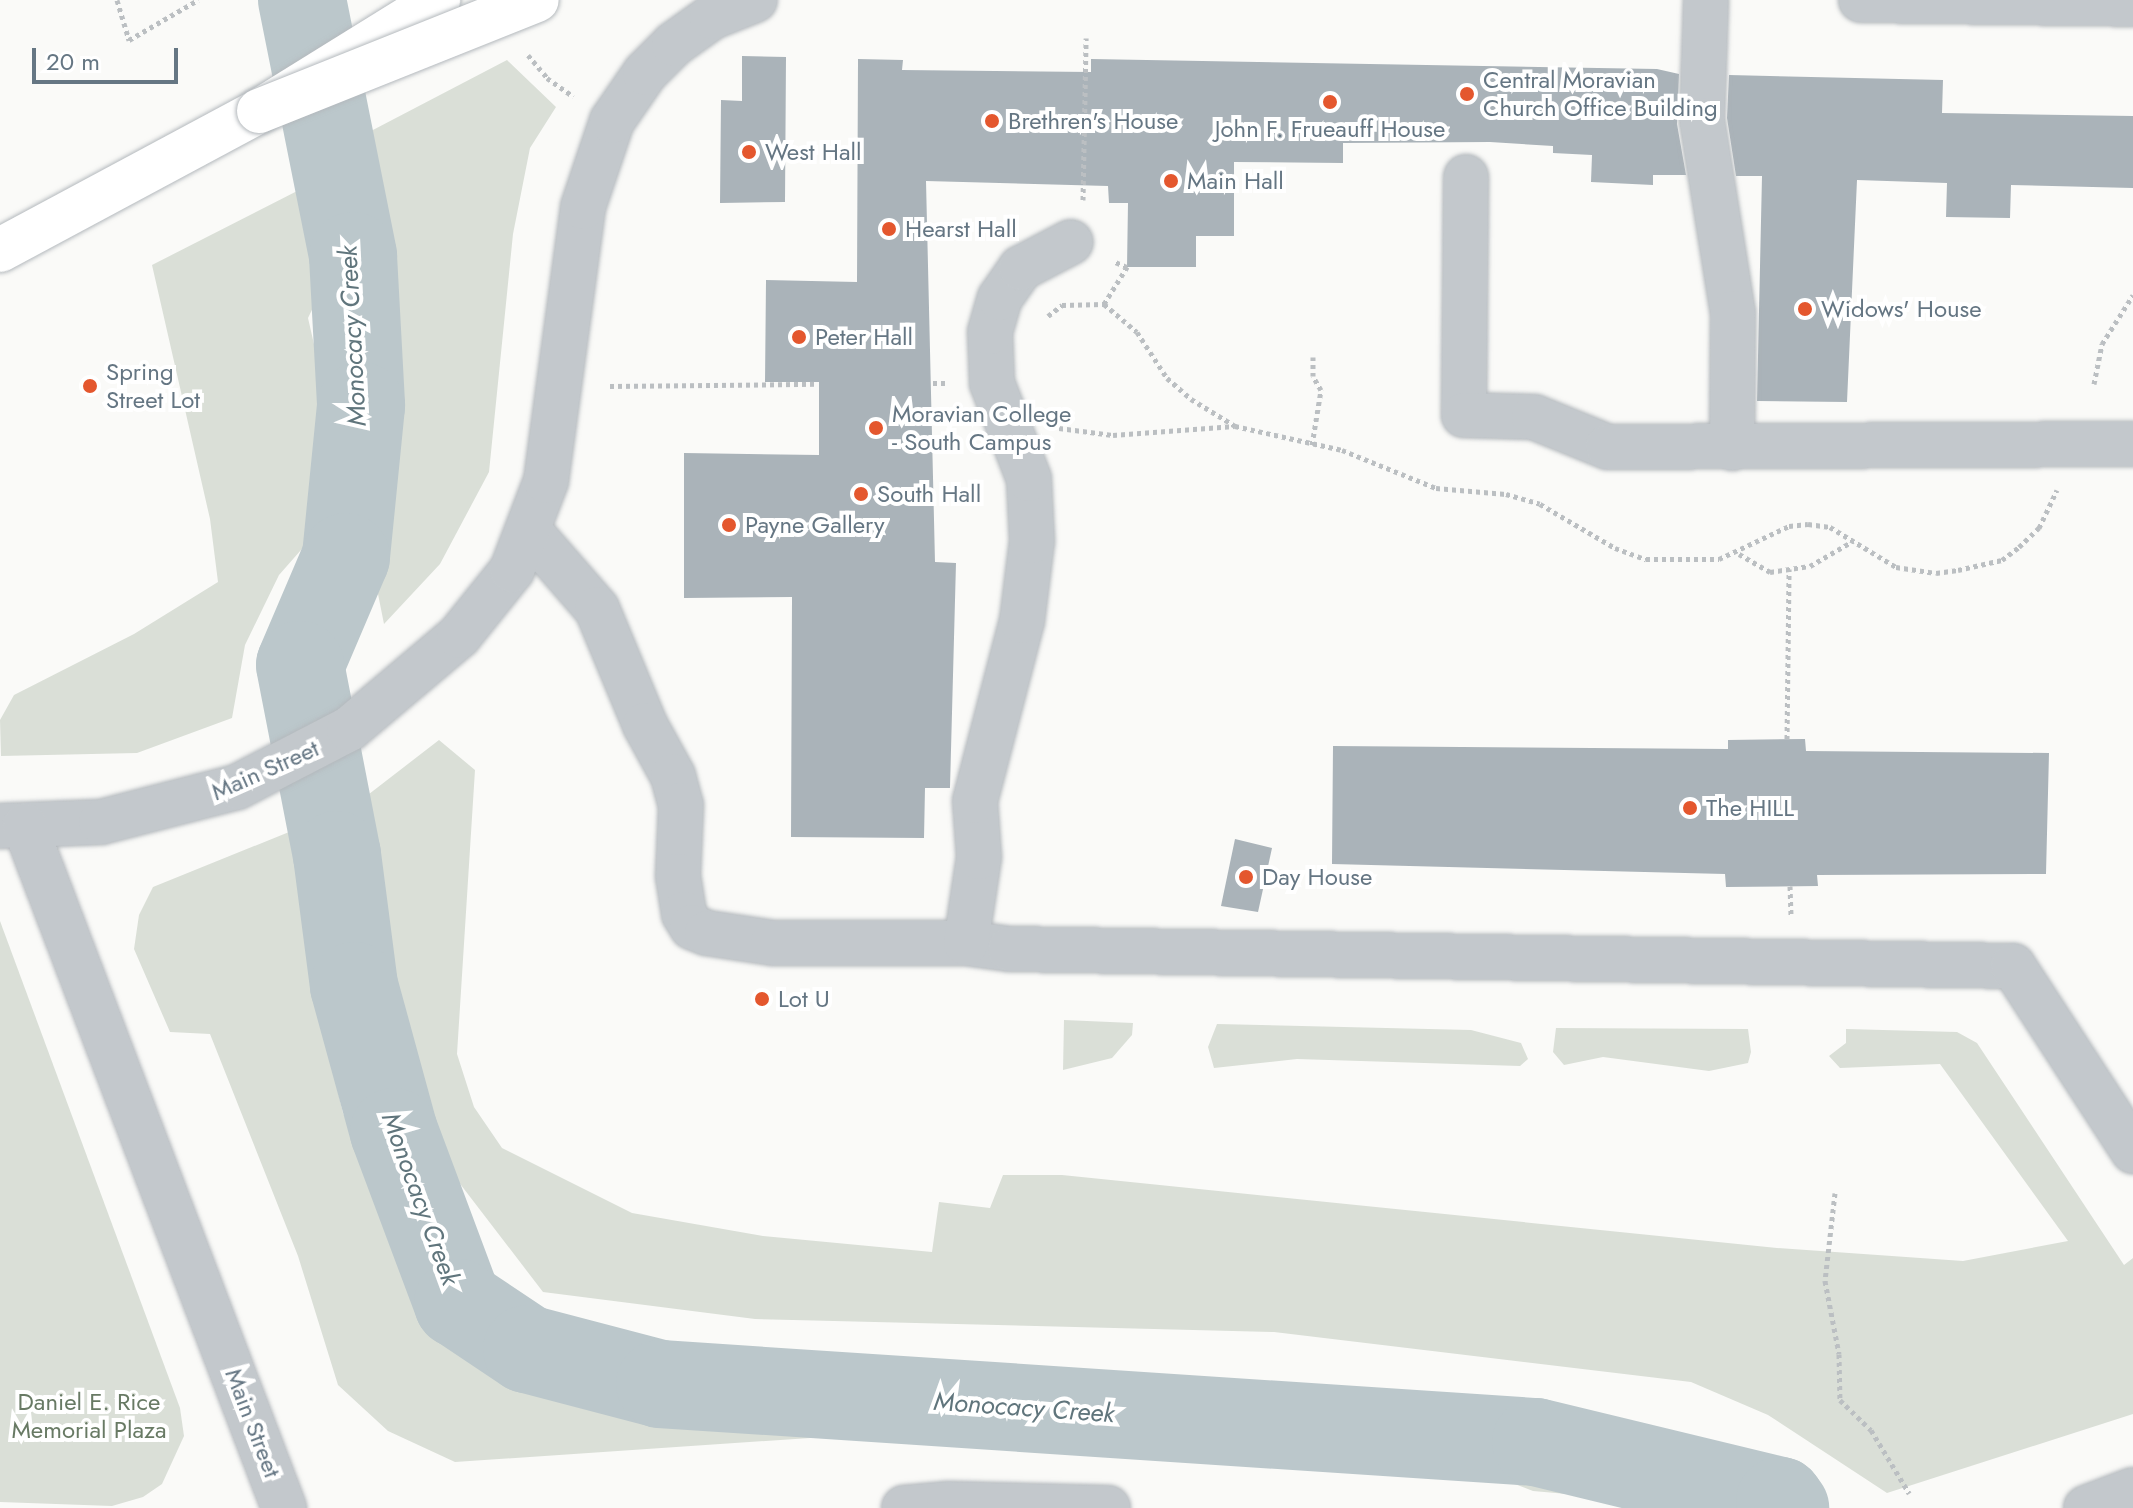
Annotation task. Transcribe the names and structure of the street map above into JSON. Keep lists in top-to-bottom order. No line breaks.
{"streets":{"street":["Main Street"]},"water":["Monocacy Creek"],"parks":["Daniel E. Rice Memorial Plaza"],"places":["Central Moravian Church Office Building","John F. Frueauff House","Brethren's House","West Hall","Main Hall","Hearst Hall","Widows' House","Peter Hall","Spring Street Lot","Moravian College - South Campus","South Hall","Payne Gallery","The HILL","Day House","Lot U"],"scale_bar":"20 m"}
